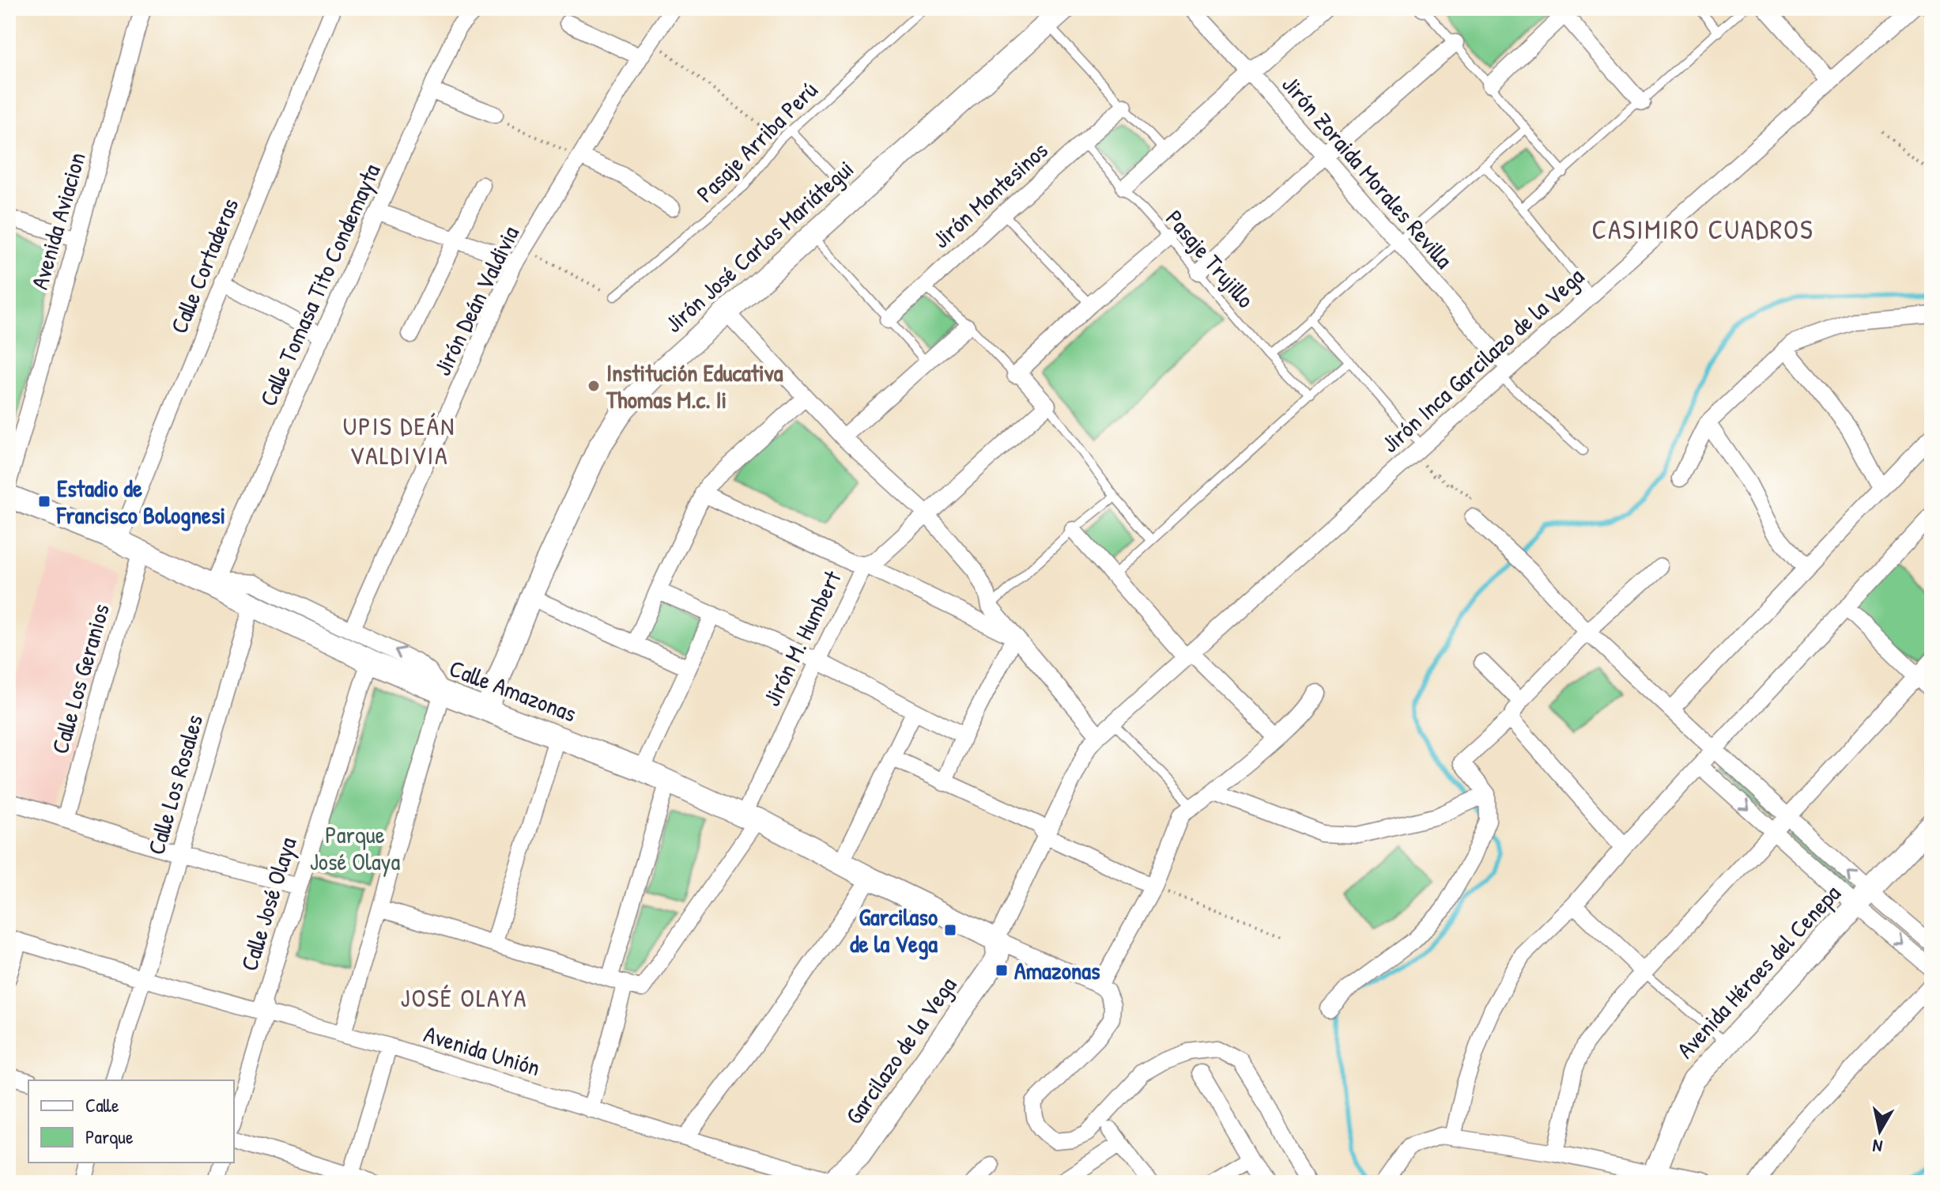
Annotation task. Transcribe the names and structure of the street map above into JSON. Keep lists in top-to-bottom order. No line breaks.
{"streets":{"street":["Jirón Zoraida Morales Revilla","Jirón Montesinos","Avenida Aviacion","Jirón José Carlos Mariátegui","Calle Cortaderas","Calle Tomasa Tito Condemayta","Jirón Deán Valdivia","Jirón Inca Garcilazo de la Vega","Jirón M. Humbert","Calle Los Geranios","Calle Amazonas","Calle Los Rosales","Calle José Olaya","Avenida Héroes del Cenepa","Avenida Unión","Garcilazo de la Vega"],"lane":["Pasaje Arriba Perú","Pasaje Trujillo"]},"crossings":[["Jirón Zoraida Morales Revilla","Jirón Inca Garcilazo de la Vega"],["Jirón Montesinos","Pasaje Trujillo"],["Jirón José Carlos Mariátegui","Calle Amazonas"],["Calle Cortaderas","Calle Amazonas"],["Calle Tomasa Tito Condemayta","Calle Amazonas"],["Jirón Inca Garcilazo de la Vega","Calle Amazonas"],["Jirón Inca Garcilazo de la Vega","Garcilazo de la Vega"],["Jirón M. Humbert","Calle Amazonas"],["Calle Los Geranios","Calle Amazonas"],["Calle Amazonas","Calle Los Rosales"],["Calle Amazonas","Calle José Olaya"],["Calle Amazonas","Garcilazo de la Vega"],["Calle Los Rosales","Avenida Unión"],["Calle José Olaya","Avenida Unión"],["Avenida Unión","Garcilazo de la Vega"]],"districts":["CASIMIRO CUADROS","UPIS DEÁN VALDIVIA","JOSÉ OLAYA"],"parks":["Parque José Olaya"],"places":{"other":["Institución Educativa Thomas M.c. Ii"],"transit":["Estadio de Francisco Bolognesi","Garcilaso de la Vega","Amazonas"]},"legend":["Calle","Parque"],"north":"bottom"}
